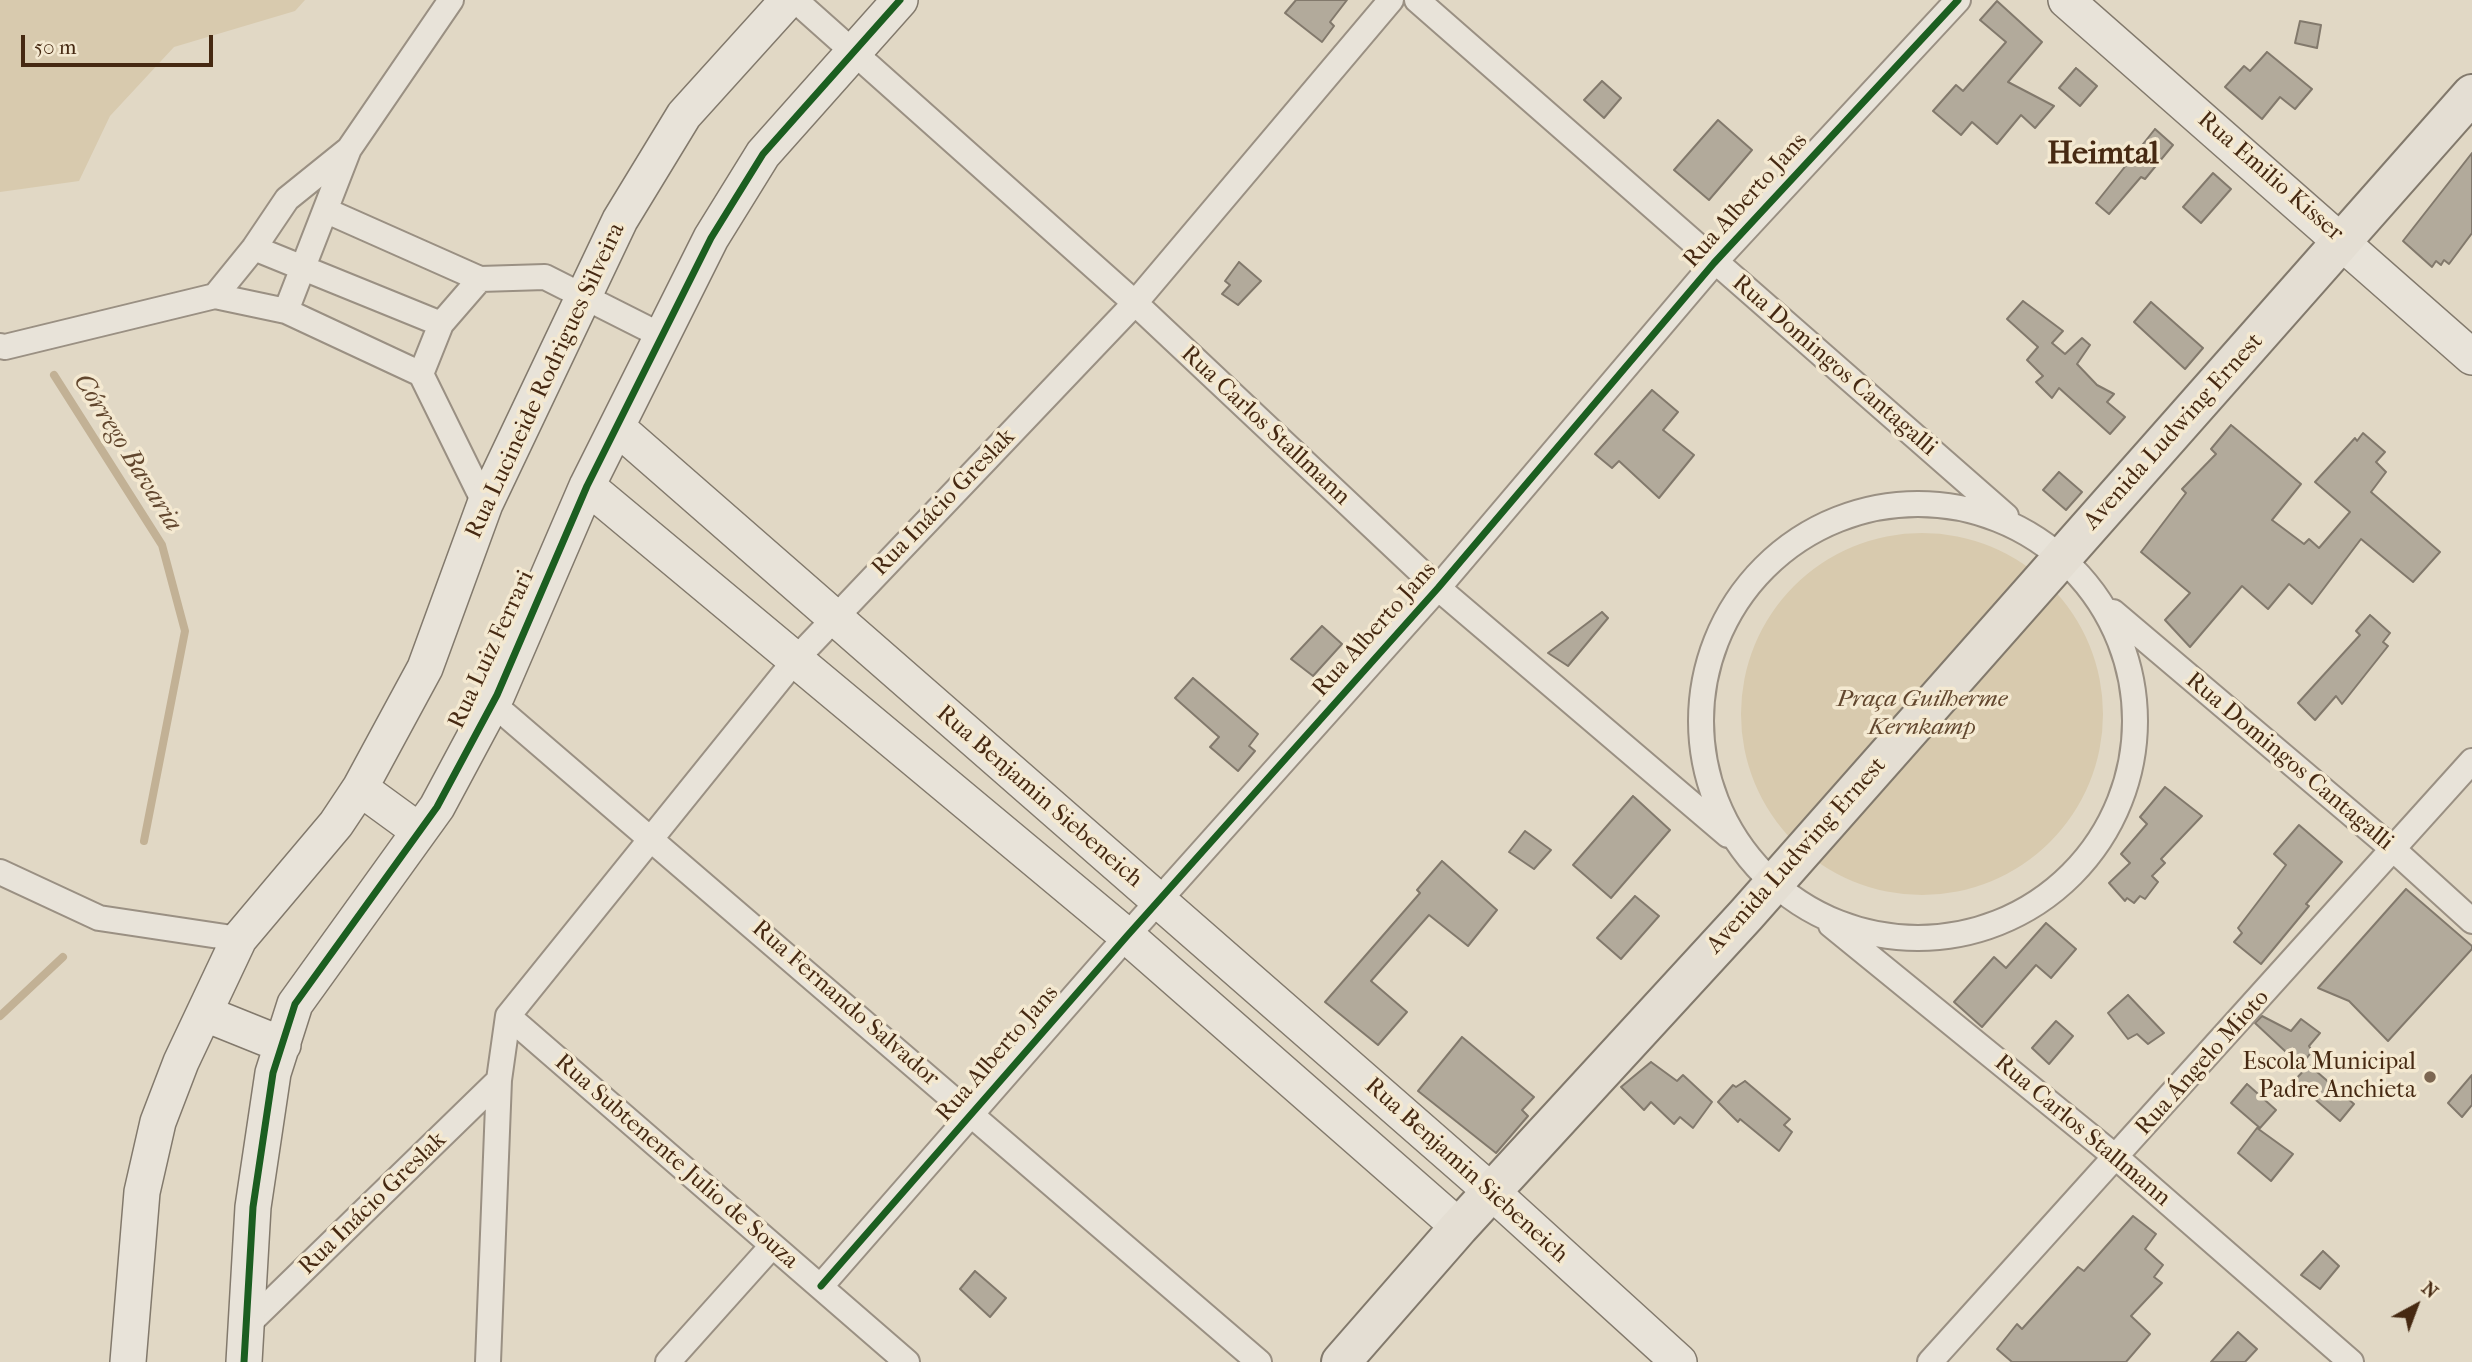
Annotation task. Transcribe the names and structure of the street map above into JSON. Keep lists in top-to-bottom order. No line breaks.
{"streets":{"highway":["Avenida Ludwing Ernest"],"street":["Rua Emilio Kisser","Rua Alberto Jans","Rua Domingos Cantagalli","Rua Lucineide Rodrigues Silveira","Rua Carlos Stallmann","Rua Inácio Greslak","Rua Luiz Ferrari","Rua Benjamin Siebeneich","Rua Fernando Salvador","Rua Ángelo Mioto","Rua Subtenente Julio de Souza"]},"crossings":[["Rua Emilio Kisser","Avenida Ludwing Ernest"],["Rua Alberto Jans","Rua Domingos Cantagalli"],["Rua Alberto Jans","Rua Carlos Stallmann"],["Rua Alberto Jans","Rua Benjamin Siebeneich"],["Rua Alberto Jans","Rua Fernando Salvador"],["Rua Alberto Jans","Rua Subtenente Julio de Souza"],["Rua Domingos Cantagalli","Avenida Ludwing Ernest"],["Rua Domingos Cantagalli","Rua Ángelo Mioto"],["Rua Carlos Stallmann","Rua Inácio Greslak"],["Rua Carlos Stallmann","Rua Luiz Ferrari"],["Rua Carlos Stallmann","Rua Ángelo Mioto"],["Avenida Ludwing Ernest","Rua Benjamin Siebeneich"],["Rua Inácio Greslak","Rua Luiz Ferrari"],["Rua Inácio Greslak","Rua Benjamin Siebeneich"],["Rua Inácio Greslak","Rua Fernando Salvador"],["Rua Inácio Greslak","Rua Subtenente Julio de Souza"],["Rua Luiz Ferrari","Rua Benjamin Siebeneich"],["Rua Luiz Ferrari","Rua Fernando Salvador"]],"districts":["Heimtal"],"water":["Córrego Bavaria"],"parks":["Praça Guilherme Kernkamp"],"places":["Escola Municipal Padre Anchieta"],"scale_bar":"50 m","north":"top right"}
